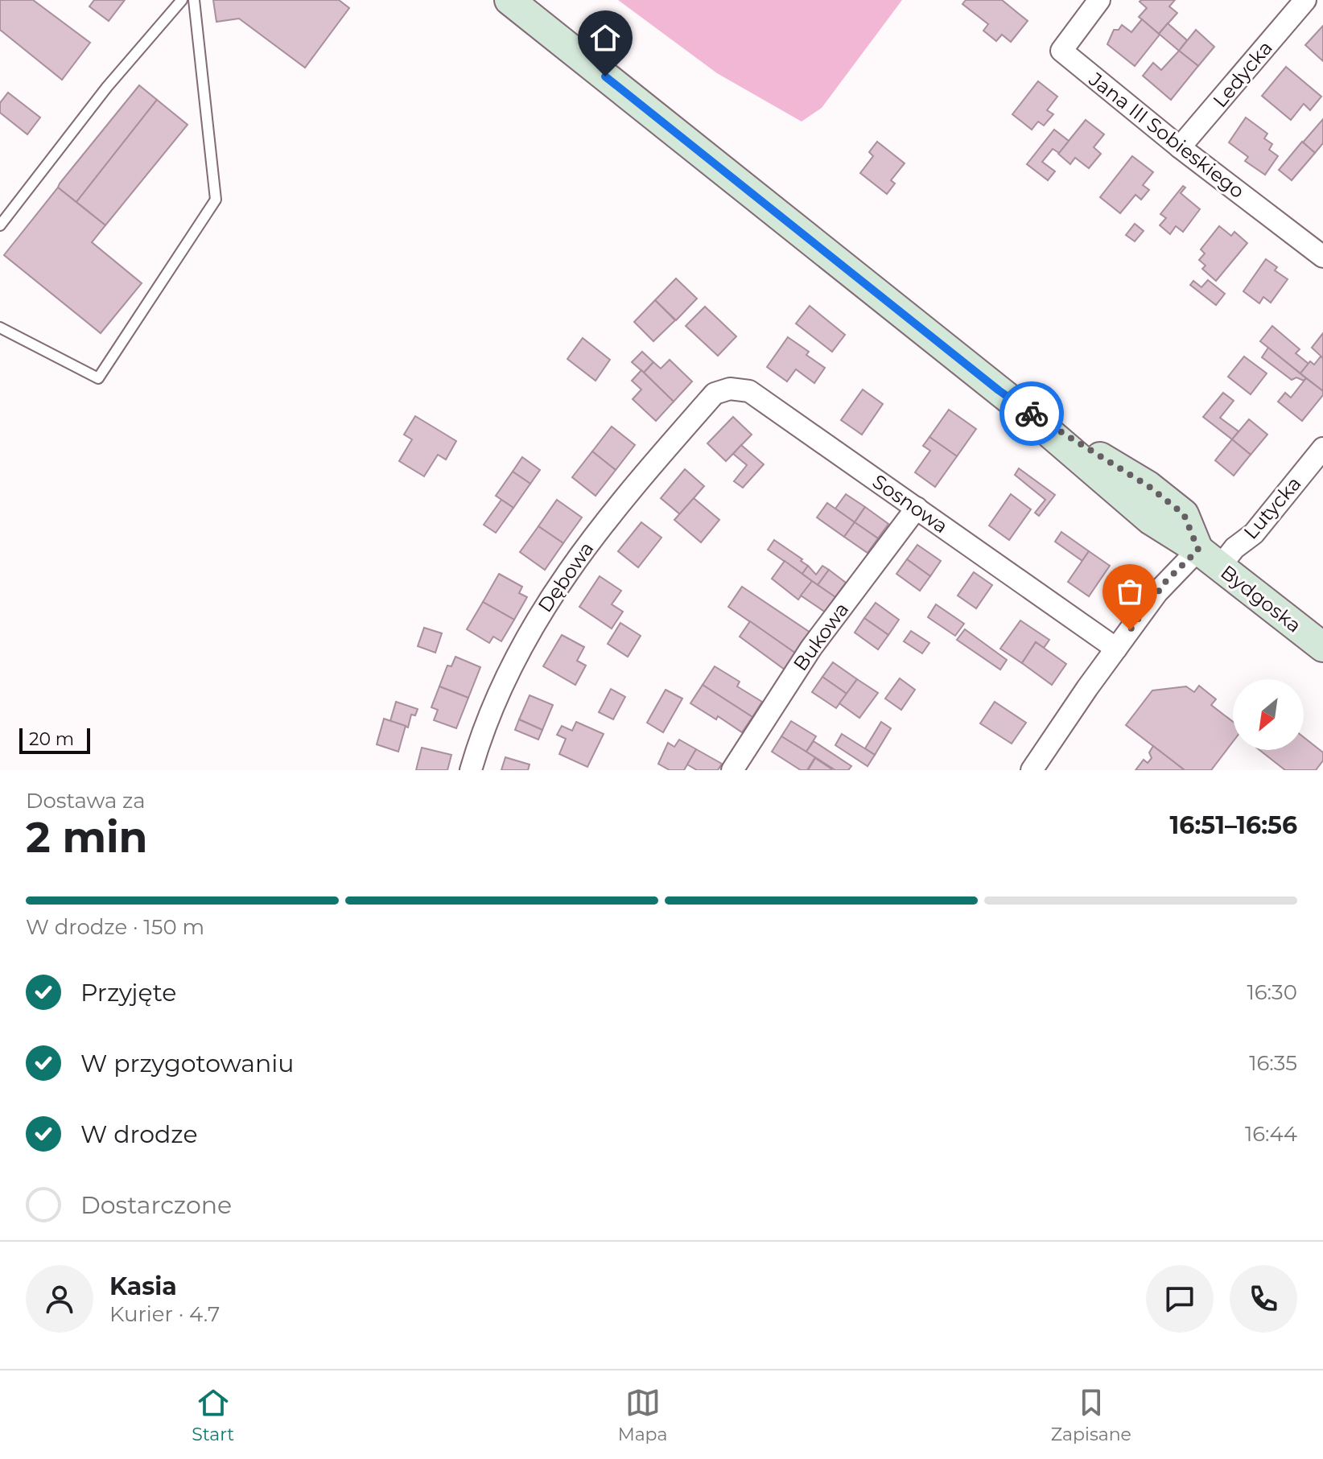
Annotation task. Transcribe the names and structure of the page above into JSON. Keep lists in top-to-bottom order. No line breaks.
{"streets":{"street":["Ledycka","Jana III Sobieskiego","Sosnowa","Lutycka","Dębowa","Bydgoska","Bukowa"]},"crossings":[["Ledycka","Jana III Sobieskiego"],["Sosnowa","Lutycka"],["Sosnowa","Dębowa"],["Sosnowa","Bukowa"],["Lutycka","Bydgoska"]],"scale_bar":"20 m","north":"bottom left","page":{"scale":"20 m","heading":["2 min","Dostawa za","16:51–16:56"],"panel":["Kasia","Kurier · 4.7"],"bar":"W drodze · 150 m","list":[["Przyjęte","16:30"],["W przygotowaniu","16:35"],["W drodze","16:44"],"Dostarczone"],"tabs":["Start","Mapa","Zapisane"]}}
